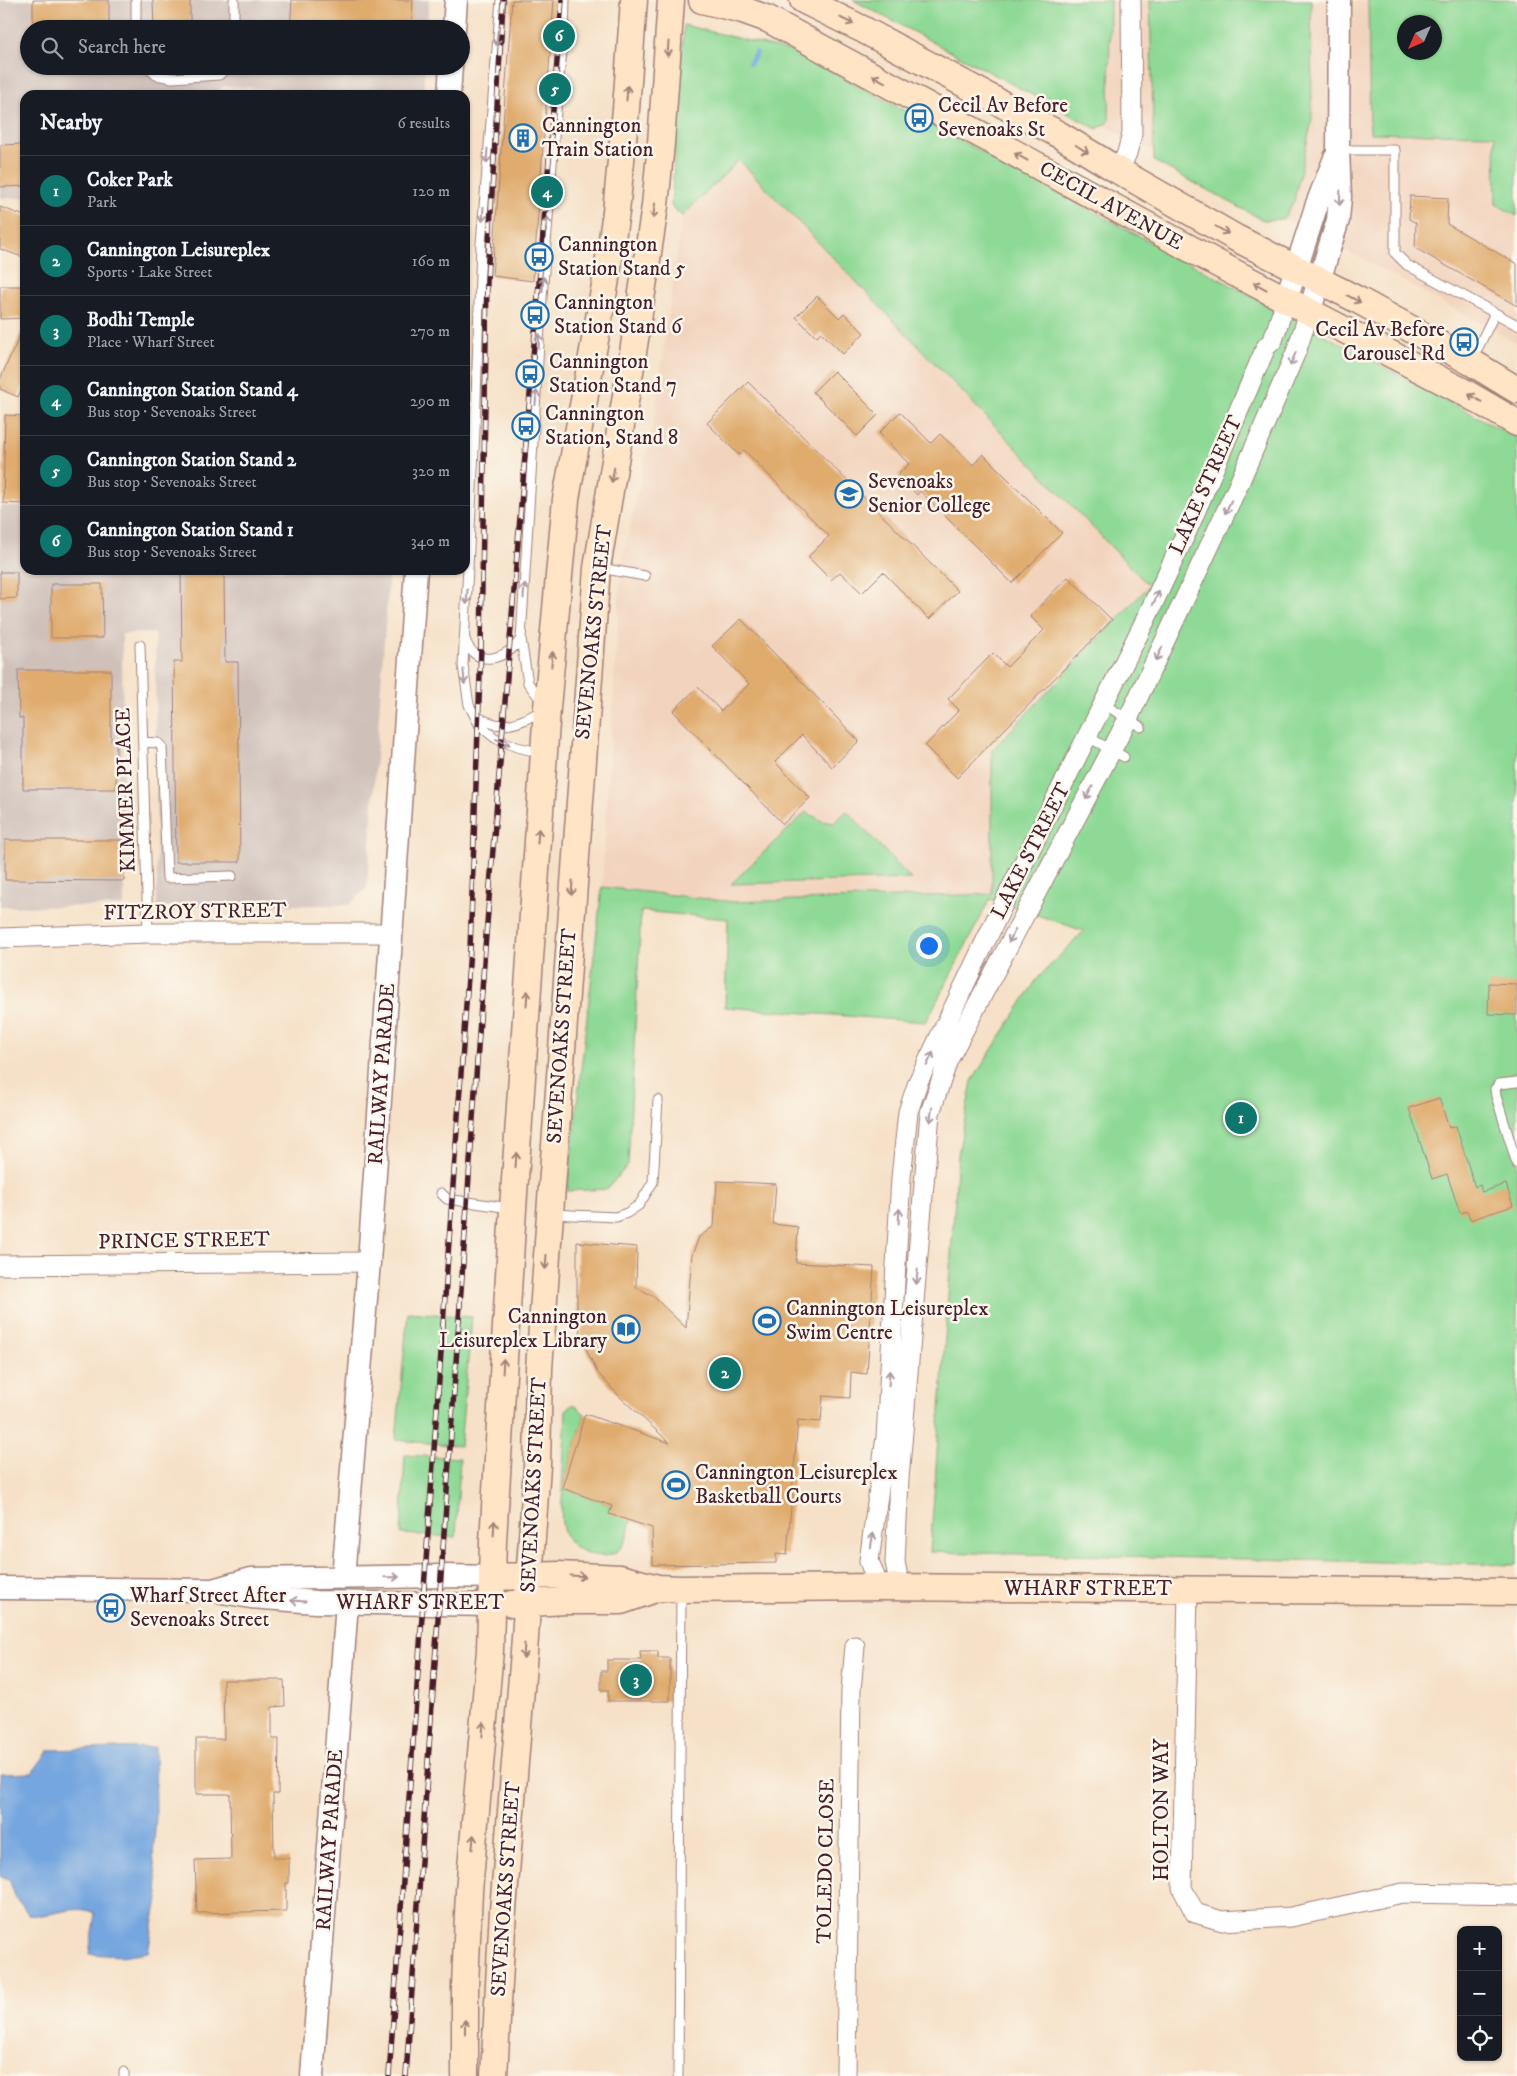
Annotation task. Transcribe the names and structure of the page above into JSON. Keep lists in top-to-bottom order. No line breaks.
{"streets":{"main road":["CECIL AVENUE","SEVENOAKS STREET","WHARF STREET"],"street":["LAKE STREET","FITZROY STREET","RAILWAY PARADE","PRINCE STREET","HOLTON WAY","TOLEDO CLOSE"],"lane":["KIMMER PLACE"]},"crossings":[["CECIL AVENUE","LAKE STREET"],["LAKE STREET","WHARF STREET"],["SEVENOAKS STREET","WHARF STREET"],["KIMMER PLACE","FITZROY STREET"],["FITZROY STREET","RAILWAY PARADE"],["RAILWAY PARADE","PRINCE STREET"],["RAILWAY PARADE","WHARF STREET"],["WHARF STREET","HOLTON WAY"]],"places":{"bus stop":["Cecil Av Before Sevenoaks St","Cannington Station Stand 5","Cannington Station Stand 6","Cecil Av Before Carousel Rd","Cannington Station Stand 7","Cannington Station, Stand 8","Wharf Street After Sevenoaks Street"],"building":["Cannington Train Station"],"school or university":["Sevenoaks Senior College"],"sports":["Cannington Leisureplex Swim Centre","Cannington Leisureplex Basketball Courts"],"library":["Cannington Leisureplex Library"]},"north":"bottom left","page":{"pins":["6","5","4","1","2","3"],"search":"Search here","heading":["Nearby","6 results"],"list":[{"mark":"1","name":"Coker Park","note":"Park","value":"120 m"},{"mark":"2","name":"Cannington Leisureplex","note":"Sports · Lake Street","value":"160 m"},{"mark":"3","name":"Bodhi Temple","note":"Place · Wharf Street","value":"270 m"},{"mark":"4","name":"Cannington Station Stand 4","note":"Bus stop · Sevenoaks Street","value":"290 m"},{"mark":"5","name":"Cannington Station Stand 2","note":"Bus stop · Sevenoaks Street","value":"320 m"},{"mark":"6","name":"Cannington Station Stand 1","note":"Bus stop · Sevenoaks Street","value":"340 m"}],"map_buttons":["+","−"]}}
